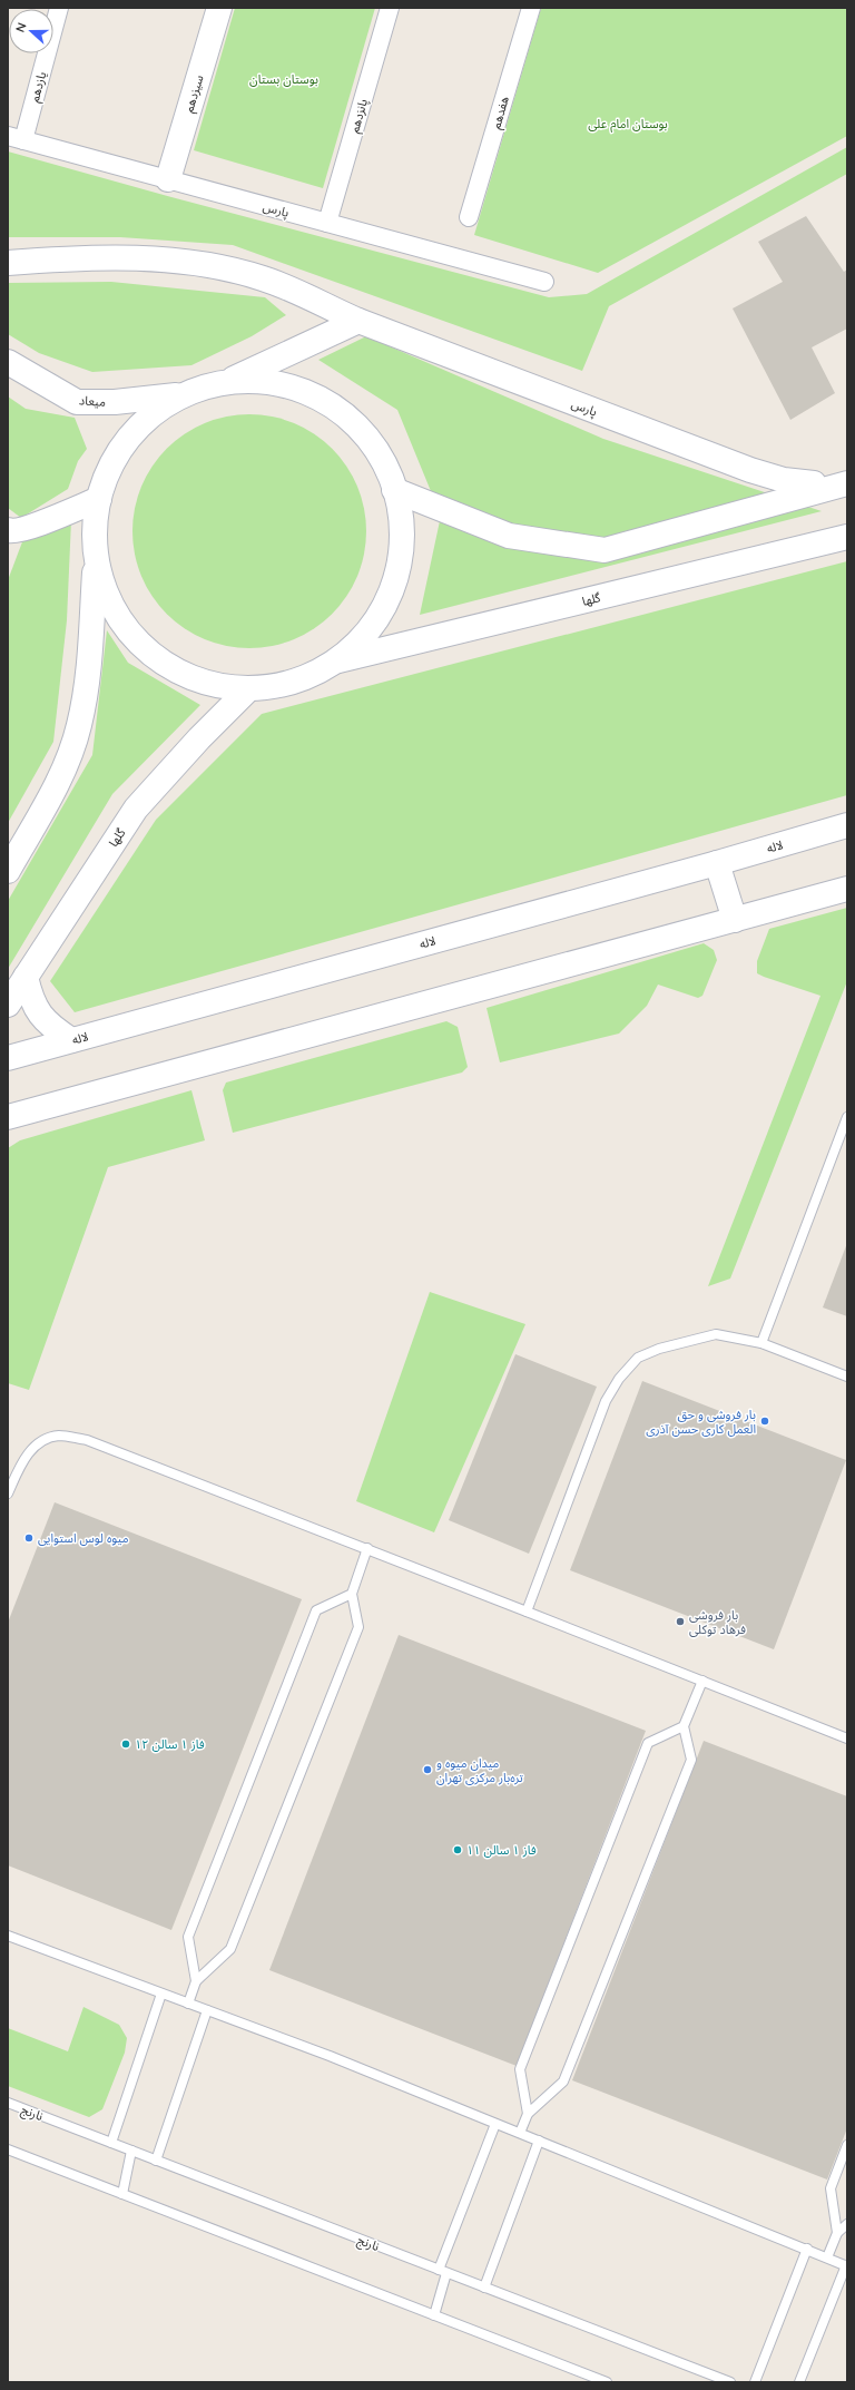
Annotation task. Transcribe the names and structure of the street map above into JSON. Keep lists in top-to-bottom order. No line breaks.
{"streets":{"street":["یازدهم","سیزدهم","هفدهم","پانزدهم","پارس","میعاد","گلها","لاله"],"lane":["نارنج"]},"crossings":[["یازدهم","پارس"],["سیزدهم","پارس"],["پانزدهم","پارس"]],"parks":["بوستان بستان","بوستان امام علی"],"places":["بار فروشی و حق العمل کاری حسن آذری","میوه لوس استوایی","بار فروشی فرهاد توکلی","فاز ۱ سالن ۱۲","میدان میوه و تره‌بار مرکزی تهران","فاز ۱ سالن ۱۱"],"north":"left"}
